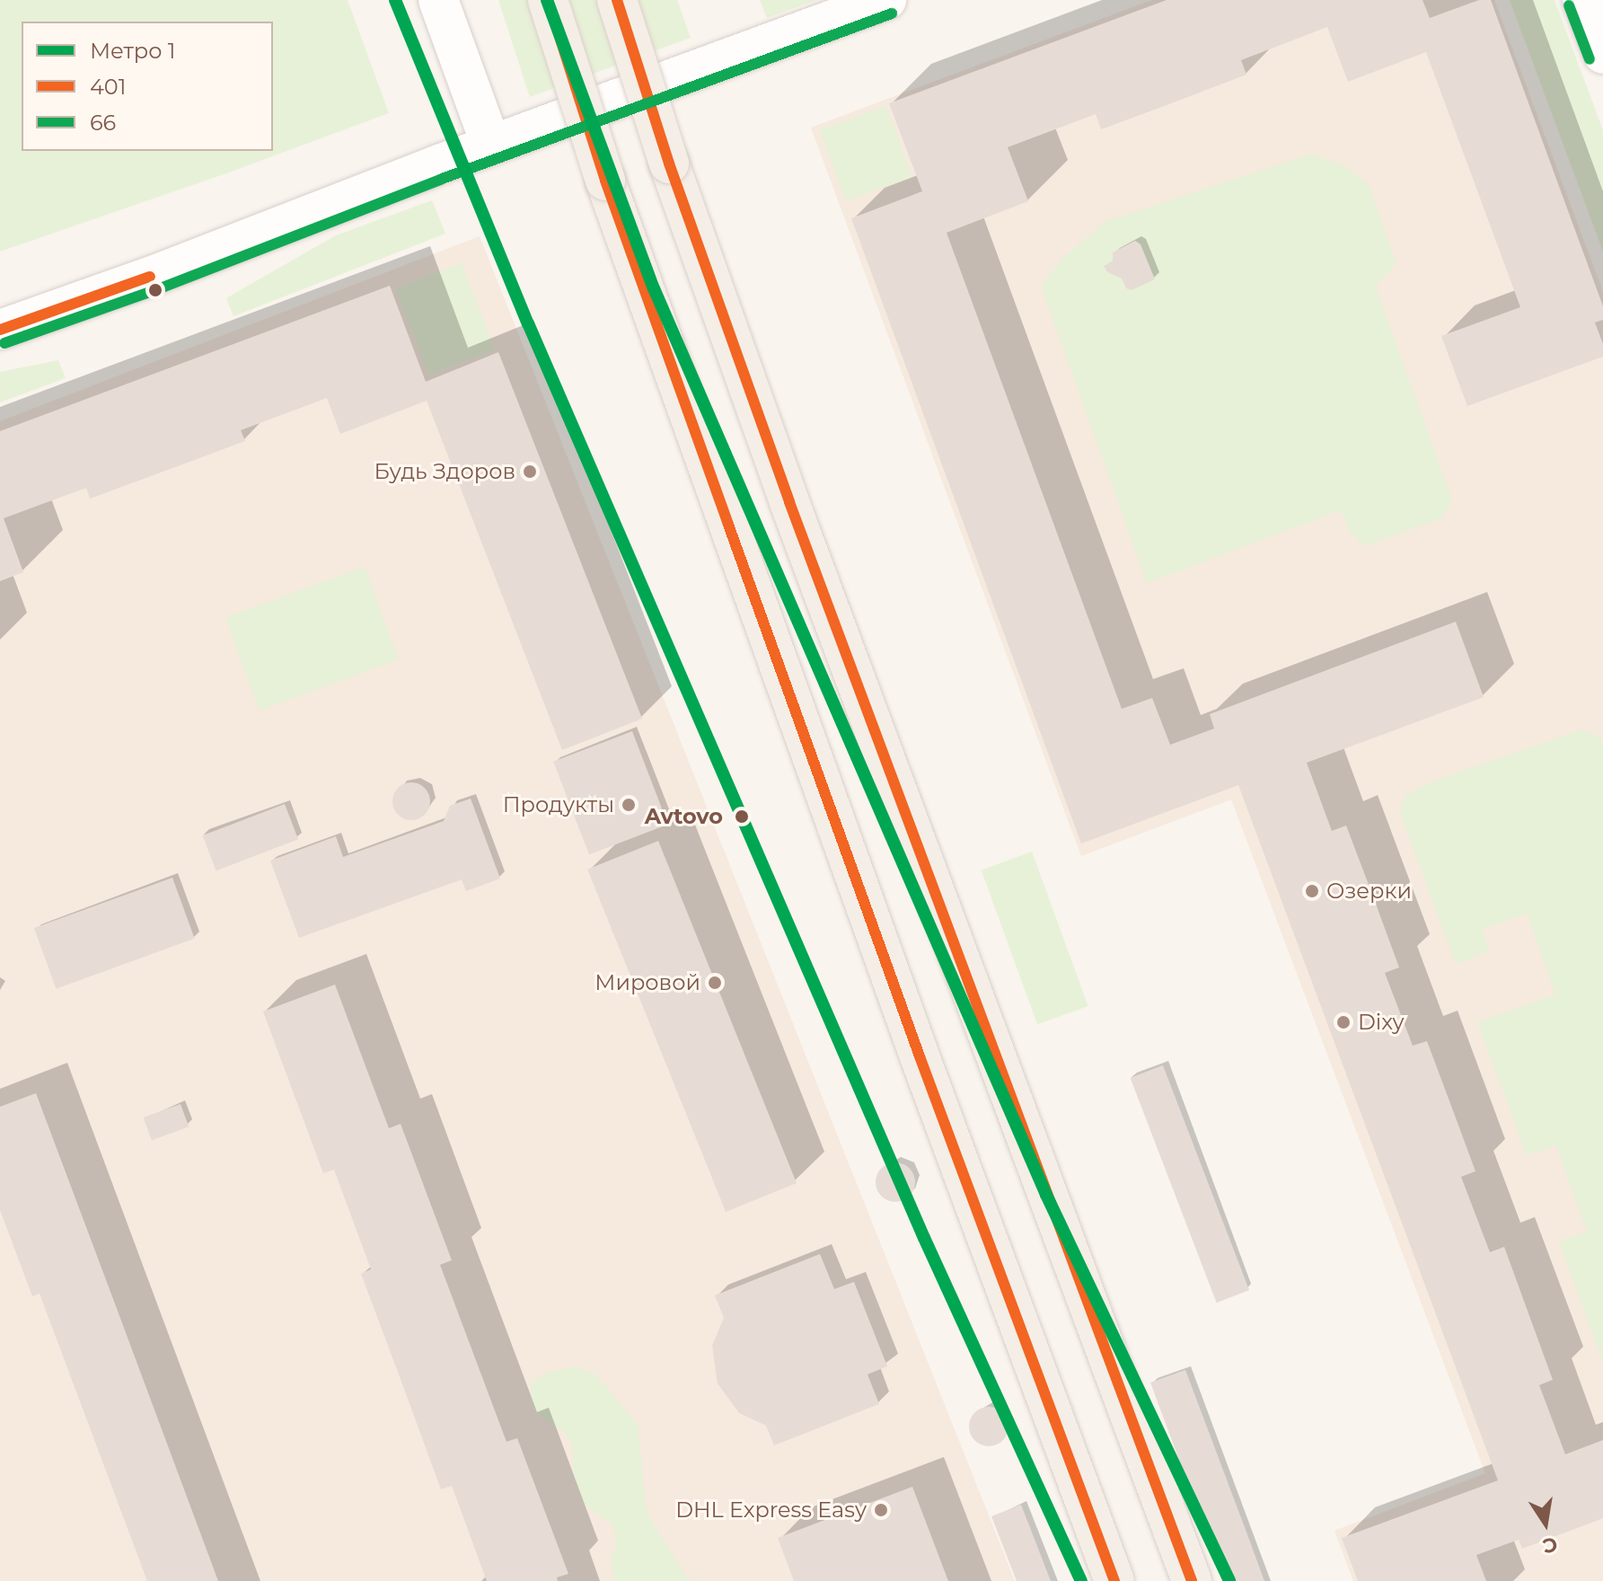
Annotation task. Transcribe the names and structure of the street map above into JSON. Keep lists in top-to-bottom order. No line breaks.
{"places":["Будь Здоров","Продукты","Avtovo","Озерки","Мировой","Dixy","DHL Express Easy"],"lines":["metro line 1","transit line 401","transit line 66"],"legend":["Метро 1","401","66"],"north":"bottom"}
